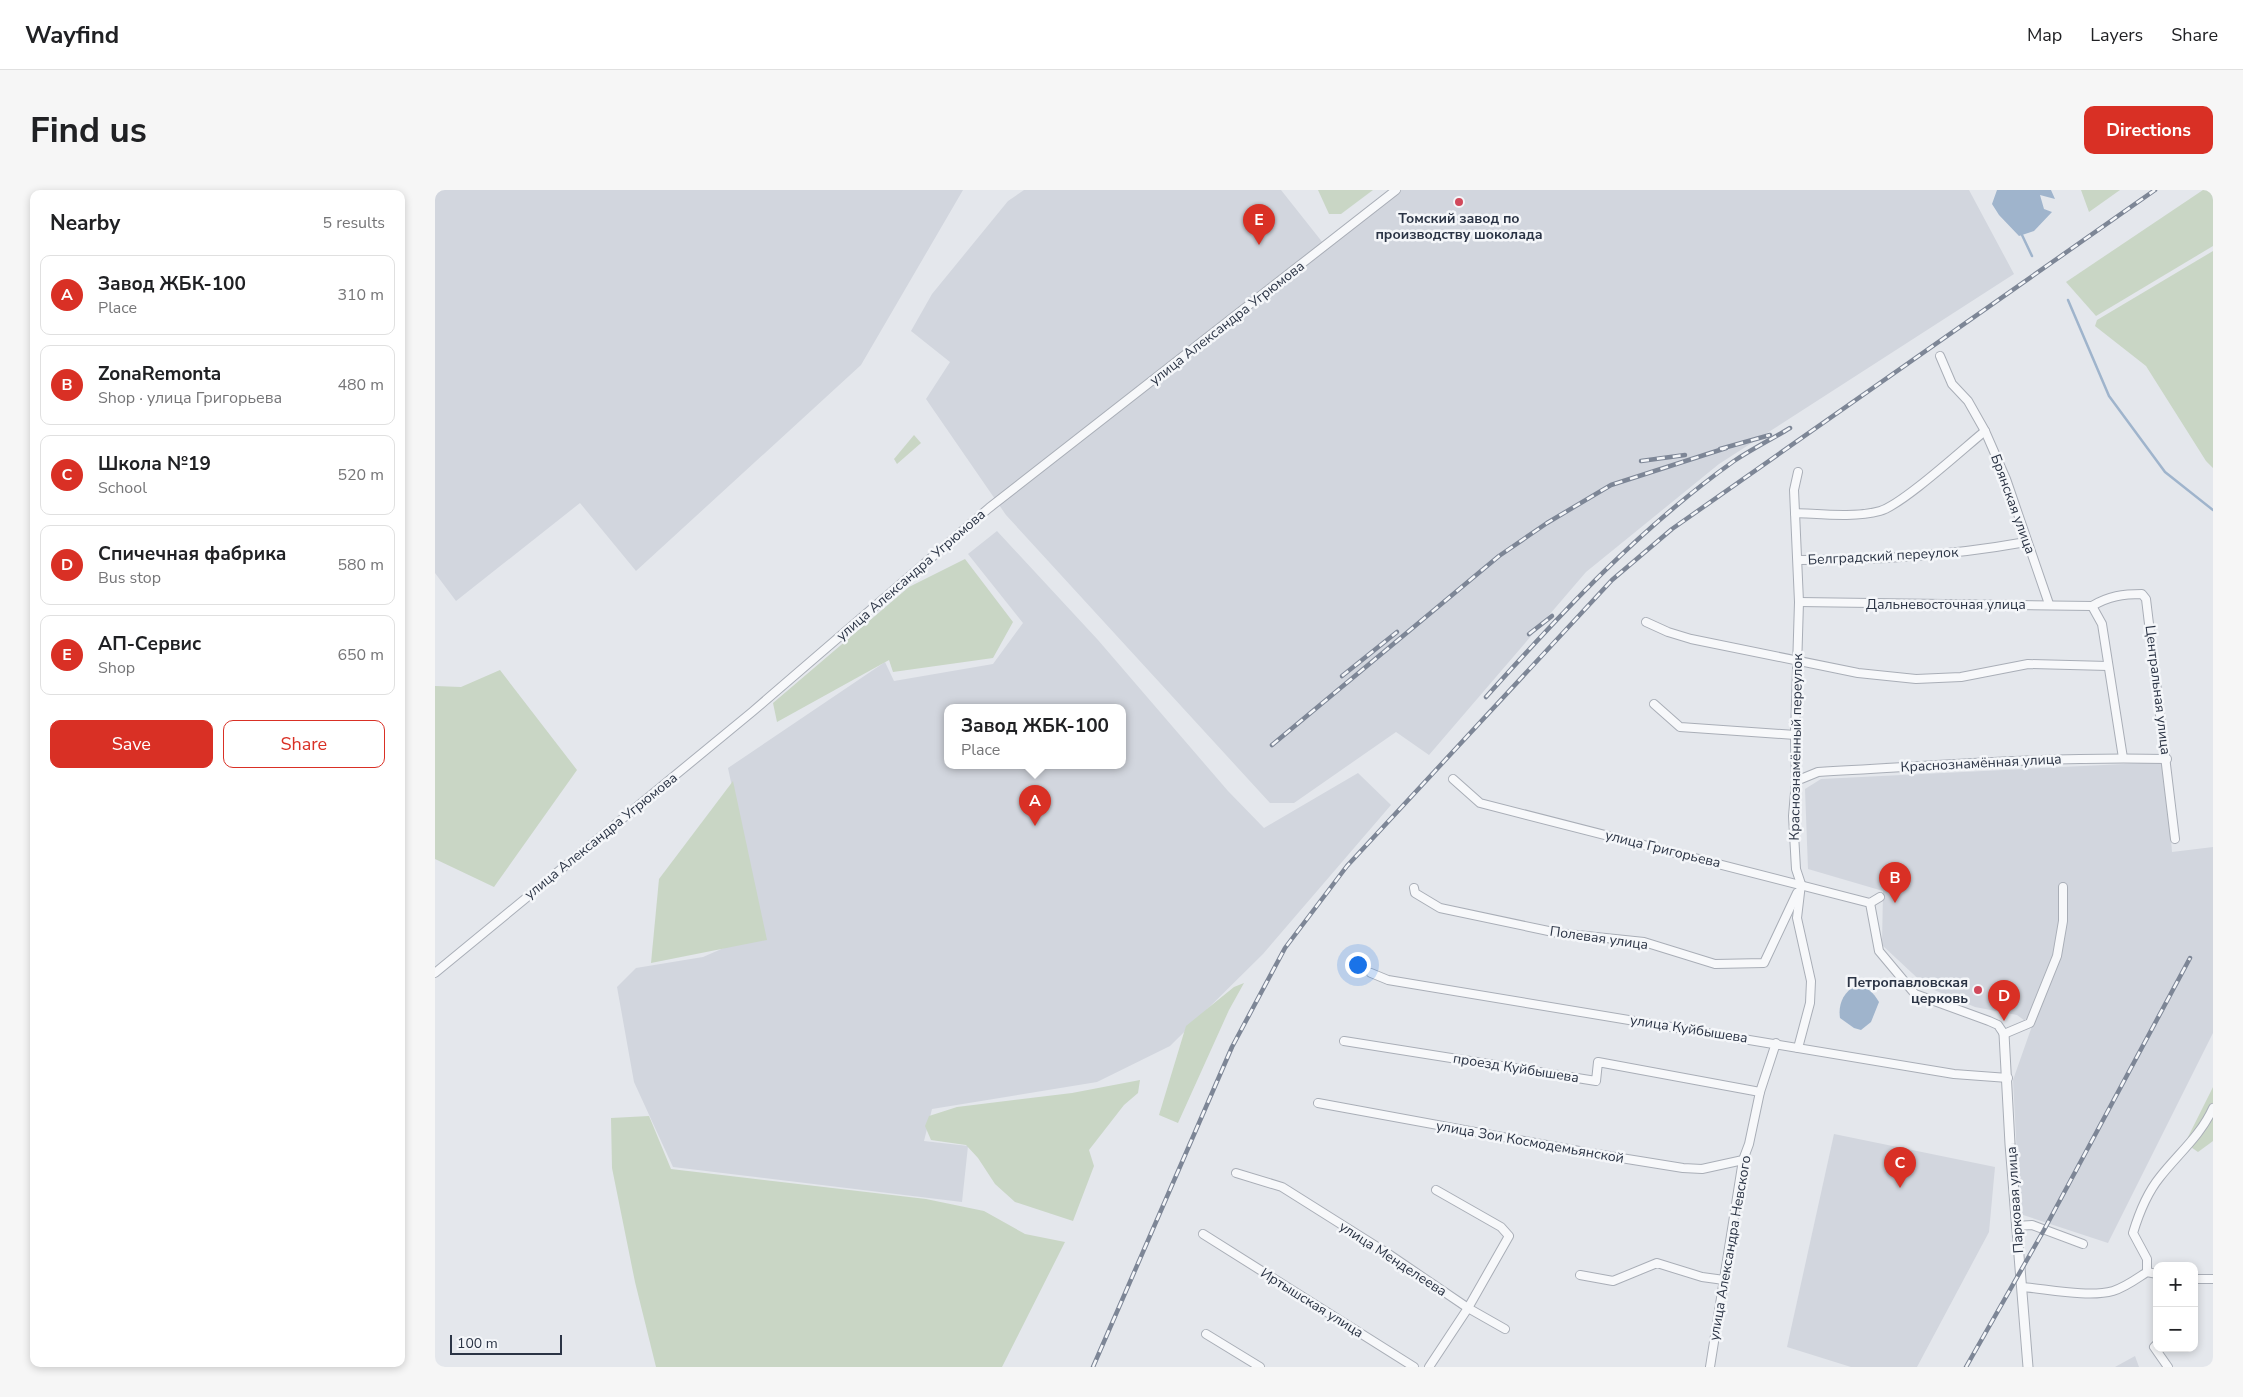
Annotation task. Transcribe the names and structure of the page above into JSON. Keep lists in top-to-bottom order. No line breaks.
{"streets":{"street":["улица Александра Угрюмова","Брянская улица","Белградский переулок","Дальневосточная улица","Центральная улица","Краснознамённый переулок","Краснознамённая улица","улица Григорьева","Полевая улица","улица Куйбышева","проезд Куйбышева","улица Зои Космодемьянской","Парковая улица","улица Александра Невского","улица Менделеева","Иртышская улица"]},"crossings":[["Брянская улица","Белградский переулок"],["Брянская улица","Дальневосточная улица"],["Белградский переулок","Краснознамённый переулок"],["Дальневосточная улица","Центральная улица"],["Дальневосточная улица","Краснознамённый переулок"],["Центральная улица","Краснознамённая улица"],["Краснознамённый переулок","Краснознамённая улица"],["Краснознамённый переулок","улица Григорьева"],["Краснознамённый переулок","Полевая улица"],["Краснознамённый переулок","улица Куйбышева"],["улица Григорьева","Полевая улица"],["улица Куйбышева","Парковая улица"],["улица Куйбышева","улица Александра Невского"],["проезд Куйбышева","улица Александра Невского"],["улица Зои Космодемьянской","улица Александра Невского"]],"places":["Томский завод по производству шоколада","Петропавловская церковь"],"scale_bar":"100 m","page":{"header":"Wayfind","nav":["Map","Layers","Share"],"buttons":["Directions",["Save","Share"]],"title":"Find us","heading":["Nearby","5 results"],"pins":["E","A","B","D","C"],"list":[{"mark":"A","name":"Завод ЖБК-100","note":"Place","value":"310 m"},{"mark":"B","name":"ZonaRemonta","note":"Shop · улица Григорьева","value":"480 m"},{"mark":"C","name":"Школа №19","note":"School","value":"520 m"},{"mark":"D","name":"Спичечная фабрика","note":"Bus stop","value":"580 m"},{"mark":"E","name":"АП-Сервис","note":"Shop","value":"650 m"}],"popup":["Завод ЖБК-100","Place"],"map_buttons":["+","−"],"scale":"100 m"}}
